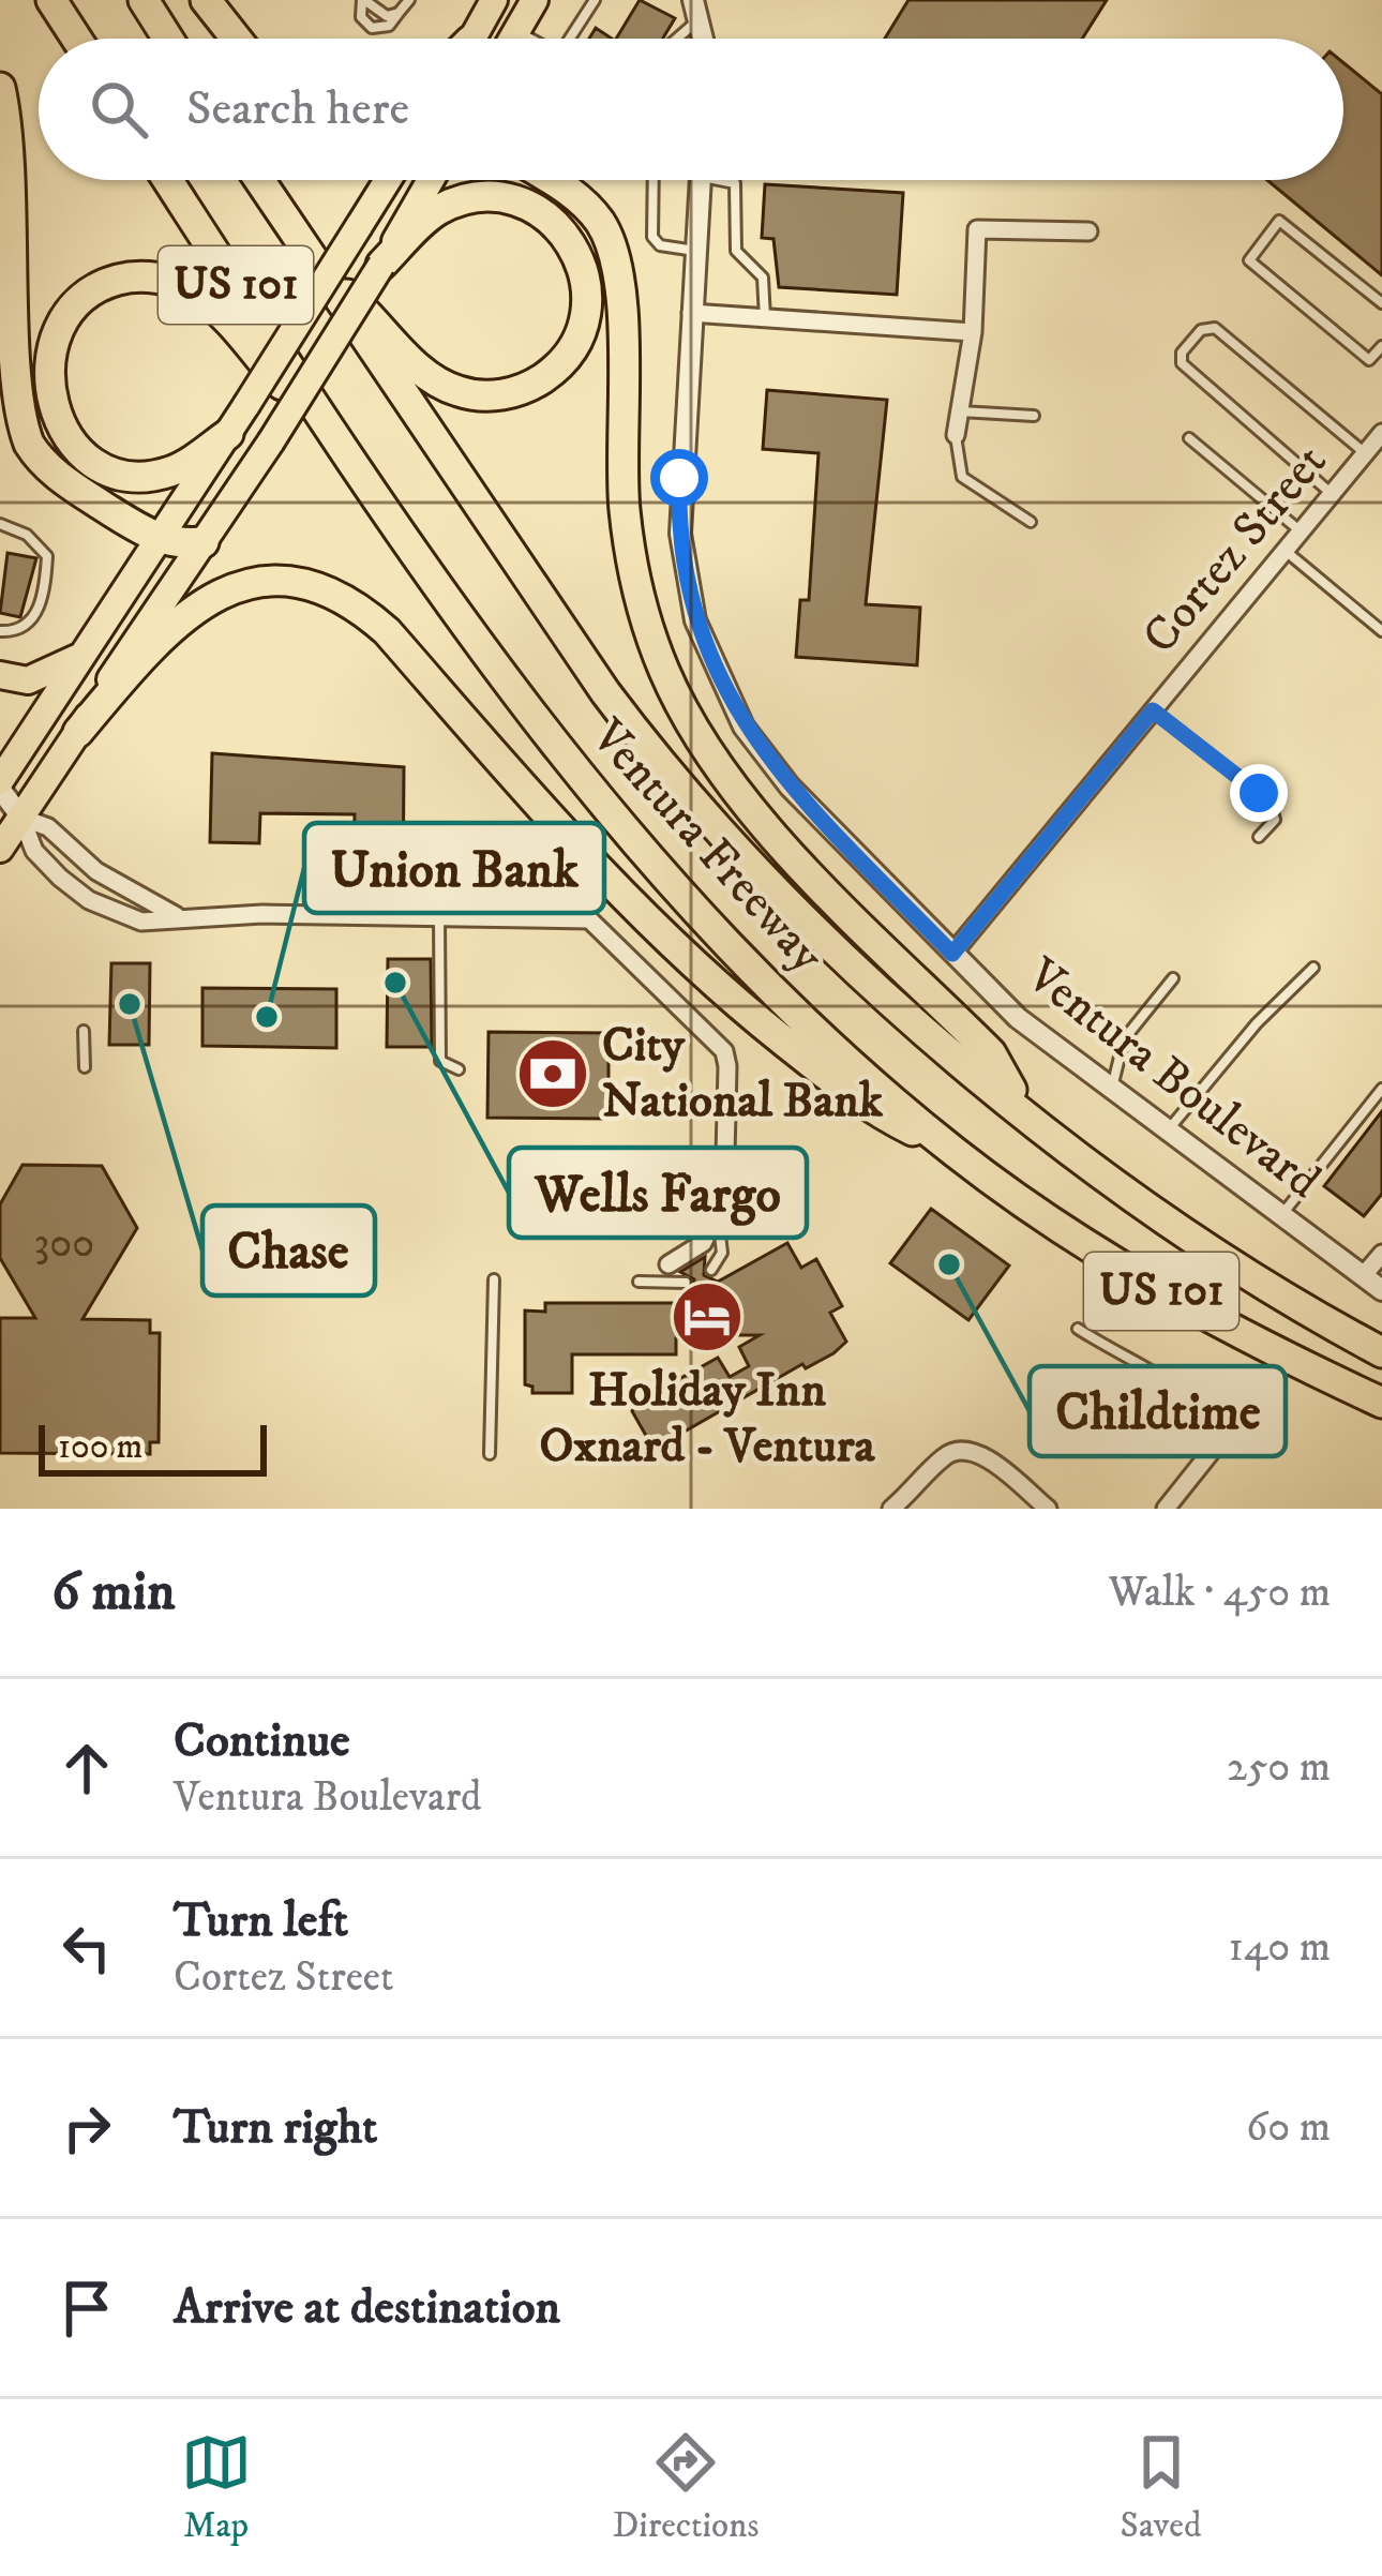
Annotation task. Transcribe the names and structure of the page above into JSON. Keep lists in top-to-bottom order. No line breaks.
{"streets":{"highway":["US 101","Ventura Freeway"],"street":["Cortez Street","Ventura Boulevard"]},"crossings":[["Cortez Street","Ventura Boulevard"]],"places":{"other":["Wells Fargo","Chase","Union Bank","Childtime"],"bank":["City National Bank"],"hotel":["Holiday Inn Oxnard - Ventura"]},"house_numbers":["300"],"scale_bar":"100 m","page":{"search":"Search here","scale":"100 m","heading":["6 min","Walk · 450 m"],"list":[["Continue","Ventura Boulevard","250 m"],["Turn left","Cortez Street","140 m"],["Turn right","60 m"],"Arrive at destination"],"nav":["Map","Directions","Saved"]}}
